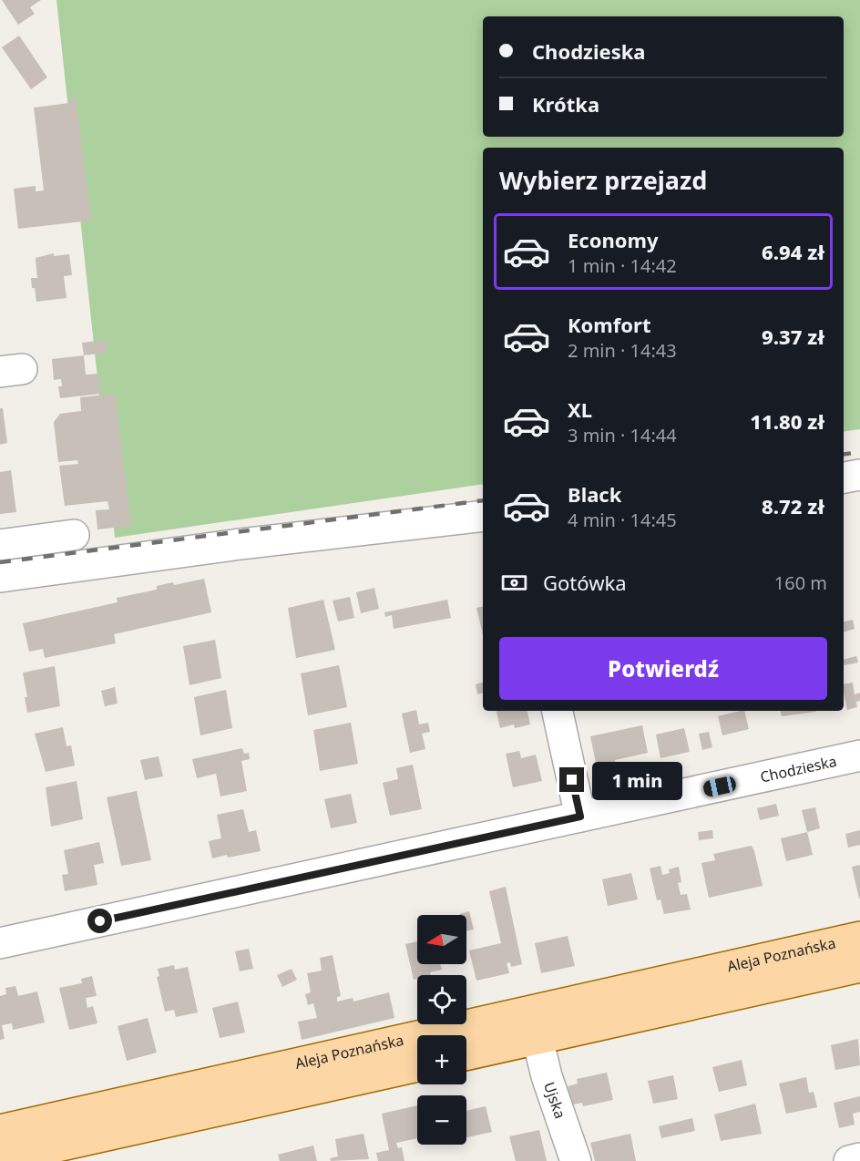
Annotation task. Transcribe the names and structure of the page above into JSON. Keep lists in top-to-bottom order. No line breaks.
{"streets":{"main road":["Aleja Poznańska"],"street":["Chodzieska","Ujska"]},"crossings":[["Aleja Poznańska","Ujska"]],"north":"left","page":{"banner":["Chodzieska","Krótka"],"heading":"Wybierz przejazd","list":[{"name":"Economy","note":"1 min · 14:42","value":"6.94 zł"},{"name":"Komfort","note":"2 min · 14:43","value":"9.37 zł"},{"name":"XL","note":"3 min · 14:44","value":"11.80 zł"},{"name":"Black","note":"4 min · 14:45","value":"8.72 zł"}],"pay":["Gotówka","160 m"],"buttons":"Potwierdź","bubble":"1 min","map_buttons":["+","−"]}}
